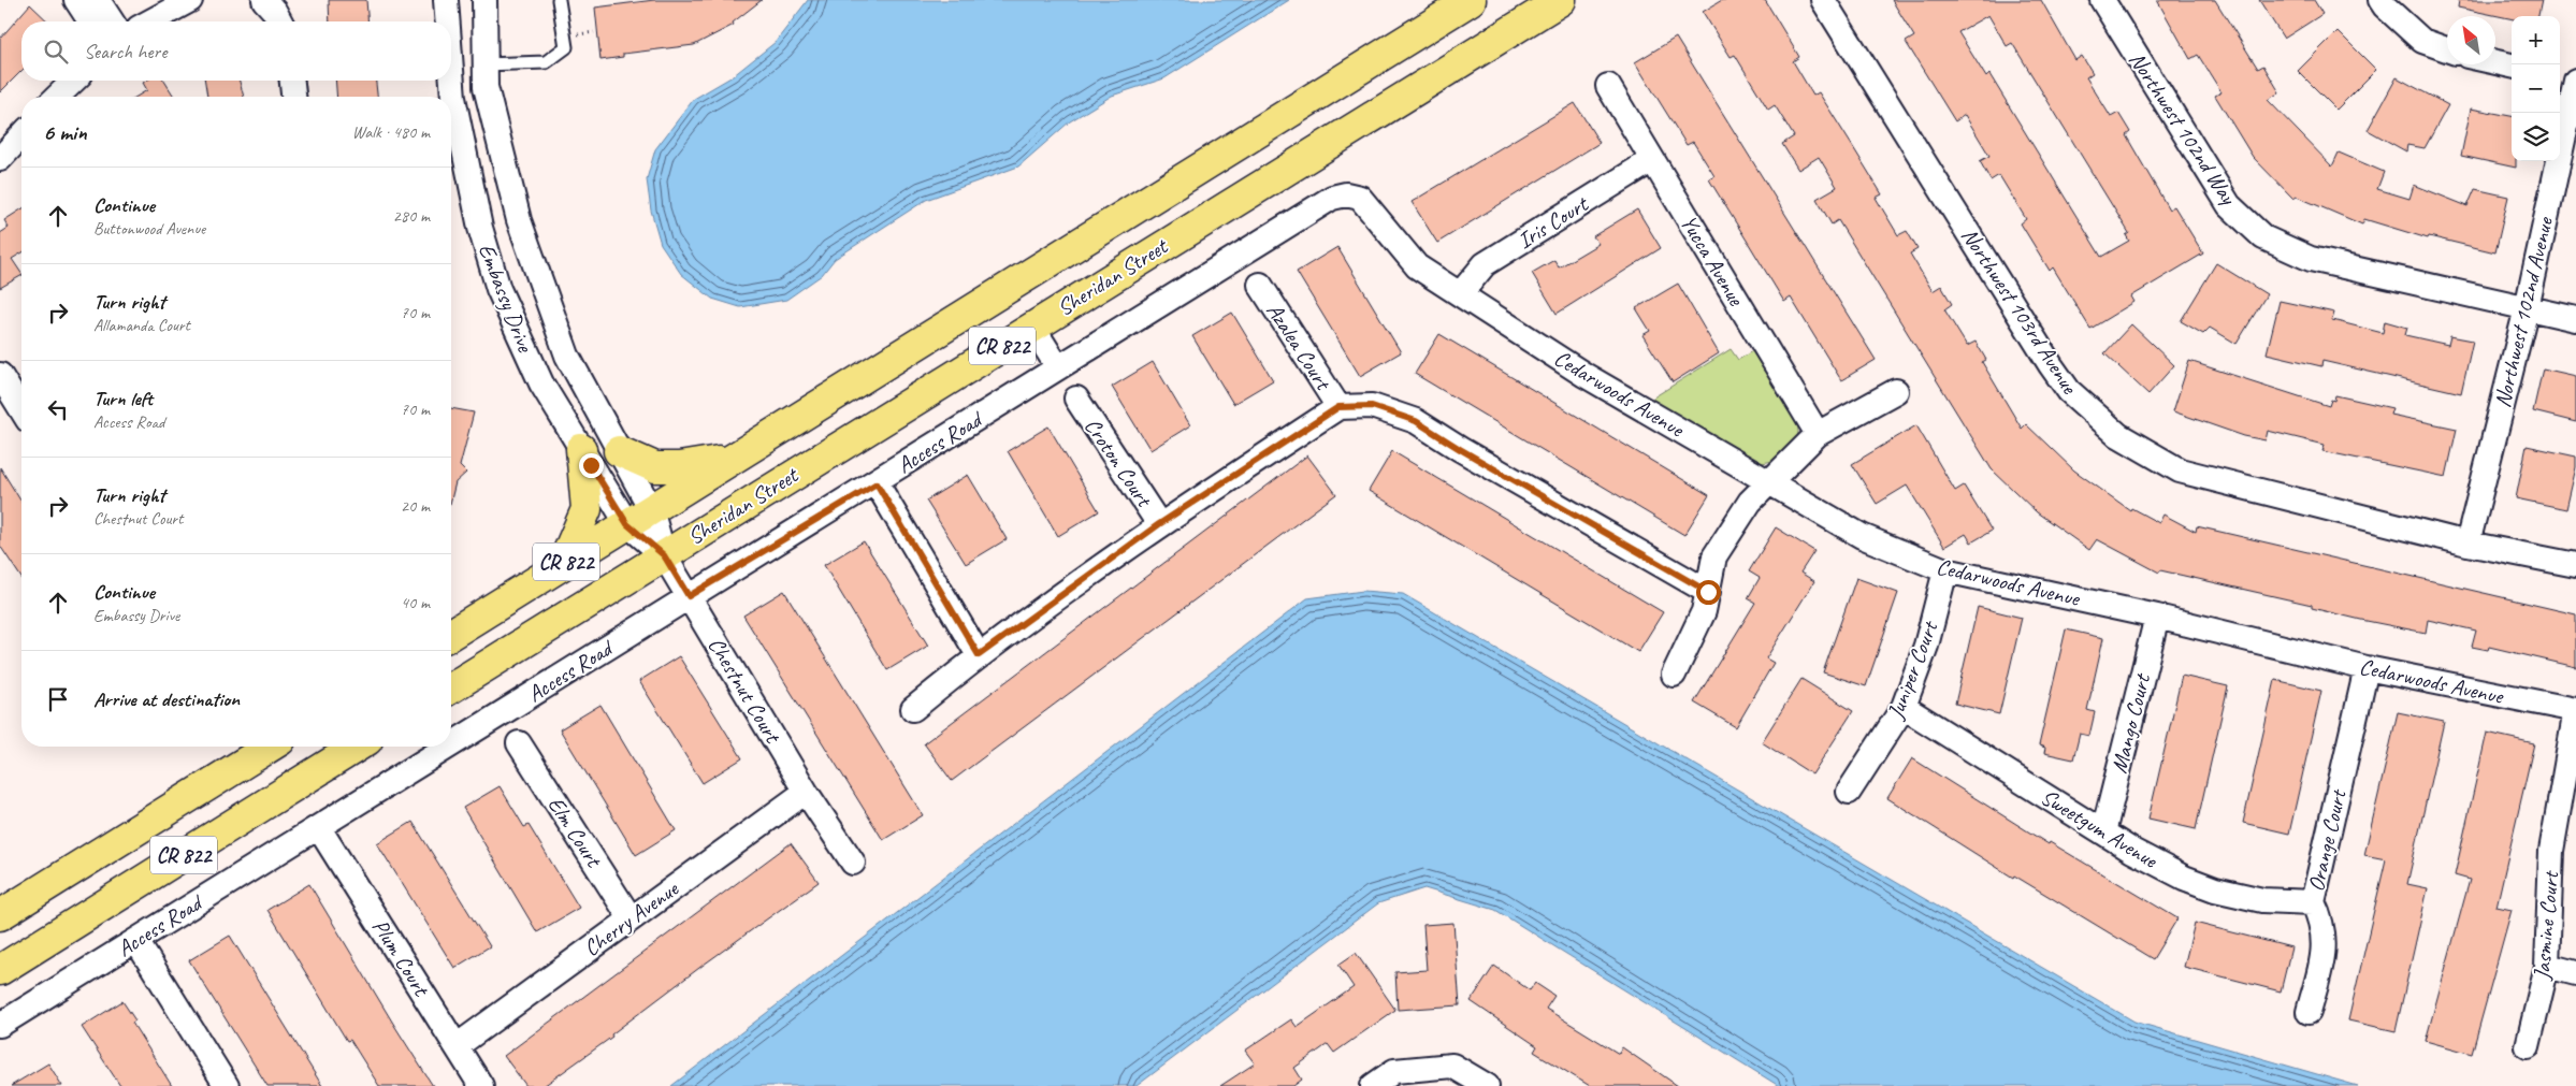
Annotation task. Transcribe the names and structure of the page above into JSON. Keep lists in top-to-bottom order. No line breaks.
{"streets":{"main road":["Sheridan Street","CR 822"],"street":["Northwest 102nd Way","Iris Court","Yucca Avenue","Embassy Drive","Northwest 103rd Avenue","Northwest 102nd Avenue","Azalea Court","Cedarwoods Avenue","Access Road","Croton Court","Juniper Court","Chestnut Court","Mango Court","Sweetgum Avenue","Elm Court","Orange Court","Cherry Avenue","Jasmine Court","Plum Court"]},"crossings":[["Northwest 102nd Way","Northwest 102nd Avenue"],["Iris Court","Yucca Avenue"],["Iris Court","Cedarwoods Avenue"],["Sheridan Street","Embassy Drive"],["Sheridan Street","Chestnut Court"],["Embassy Drive","Chestnut Court"],["Northwest 103rd Avenue","Northwest 102nd Avenue"],["Cedarwoods Avenue","Access Road"],["Cedarwoods Avenue","Juniper Court"],["Cedarwoods Avenue","Mango Court"],["Cedarwoods Avenue","Orange Court"],["Cedarwoods Avenue","Jasmine Court"],["Access Road","Chestnut Court"],["Access Road","Plum Court"],["Juniper Court","Sweetgum Avenue"],["Chestnut Court","Cherry Avenue"],["Mango Court","Sweetgum Avenue"],["Sweetgum Avenue","Orange Court"],["Elm Court","Cherry Avenue"],["Cherry Avenue","Plum Court"]],"north":"top left","page":{"map_buttons":["+","−"],"search":"Search here","heading":["6 min","Walk · 480 m"],"list":[["Continue","Buttonwood Avenue","280 m"],["Turn right","Allamanda Court","70 m"],["Turn left","Access Road","70 m"],["Turn right","Chestnut Court","20 m"],["Continue","Embassy Drive","40 m"],"Arrive at destination"]}}
